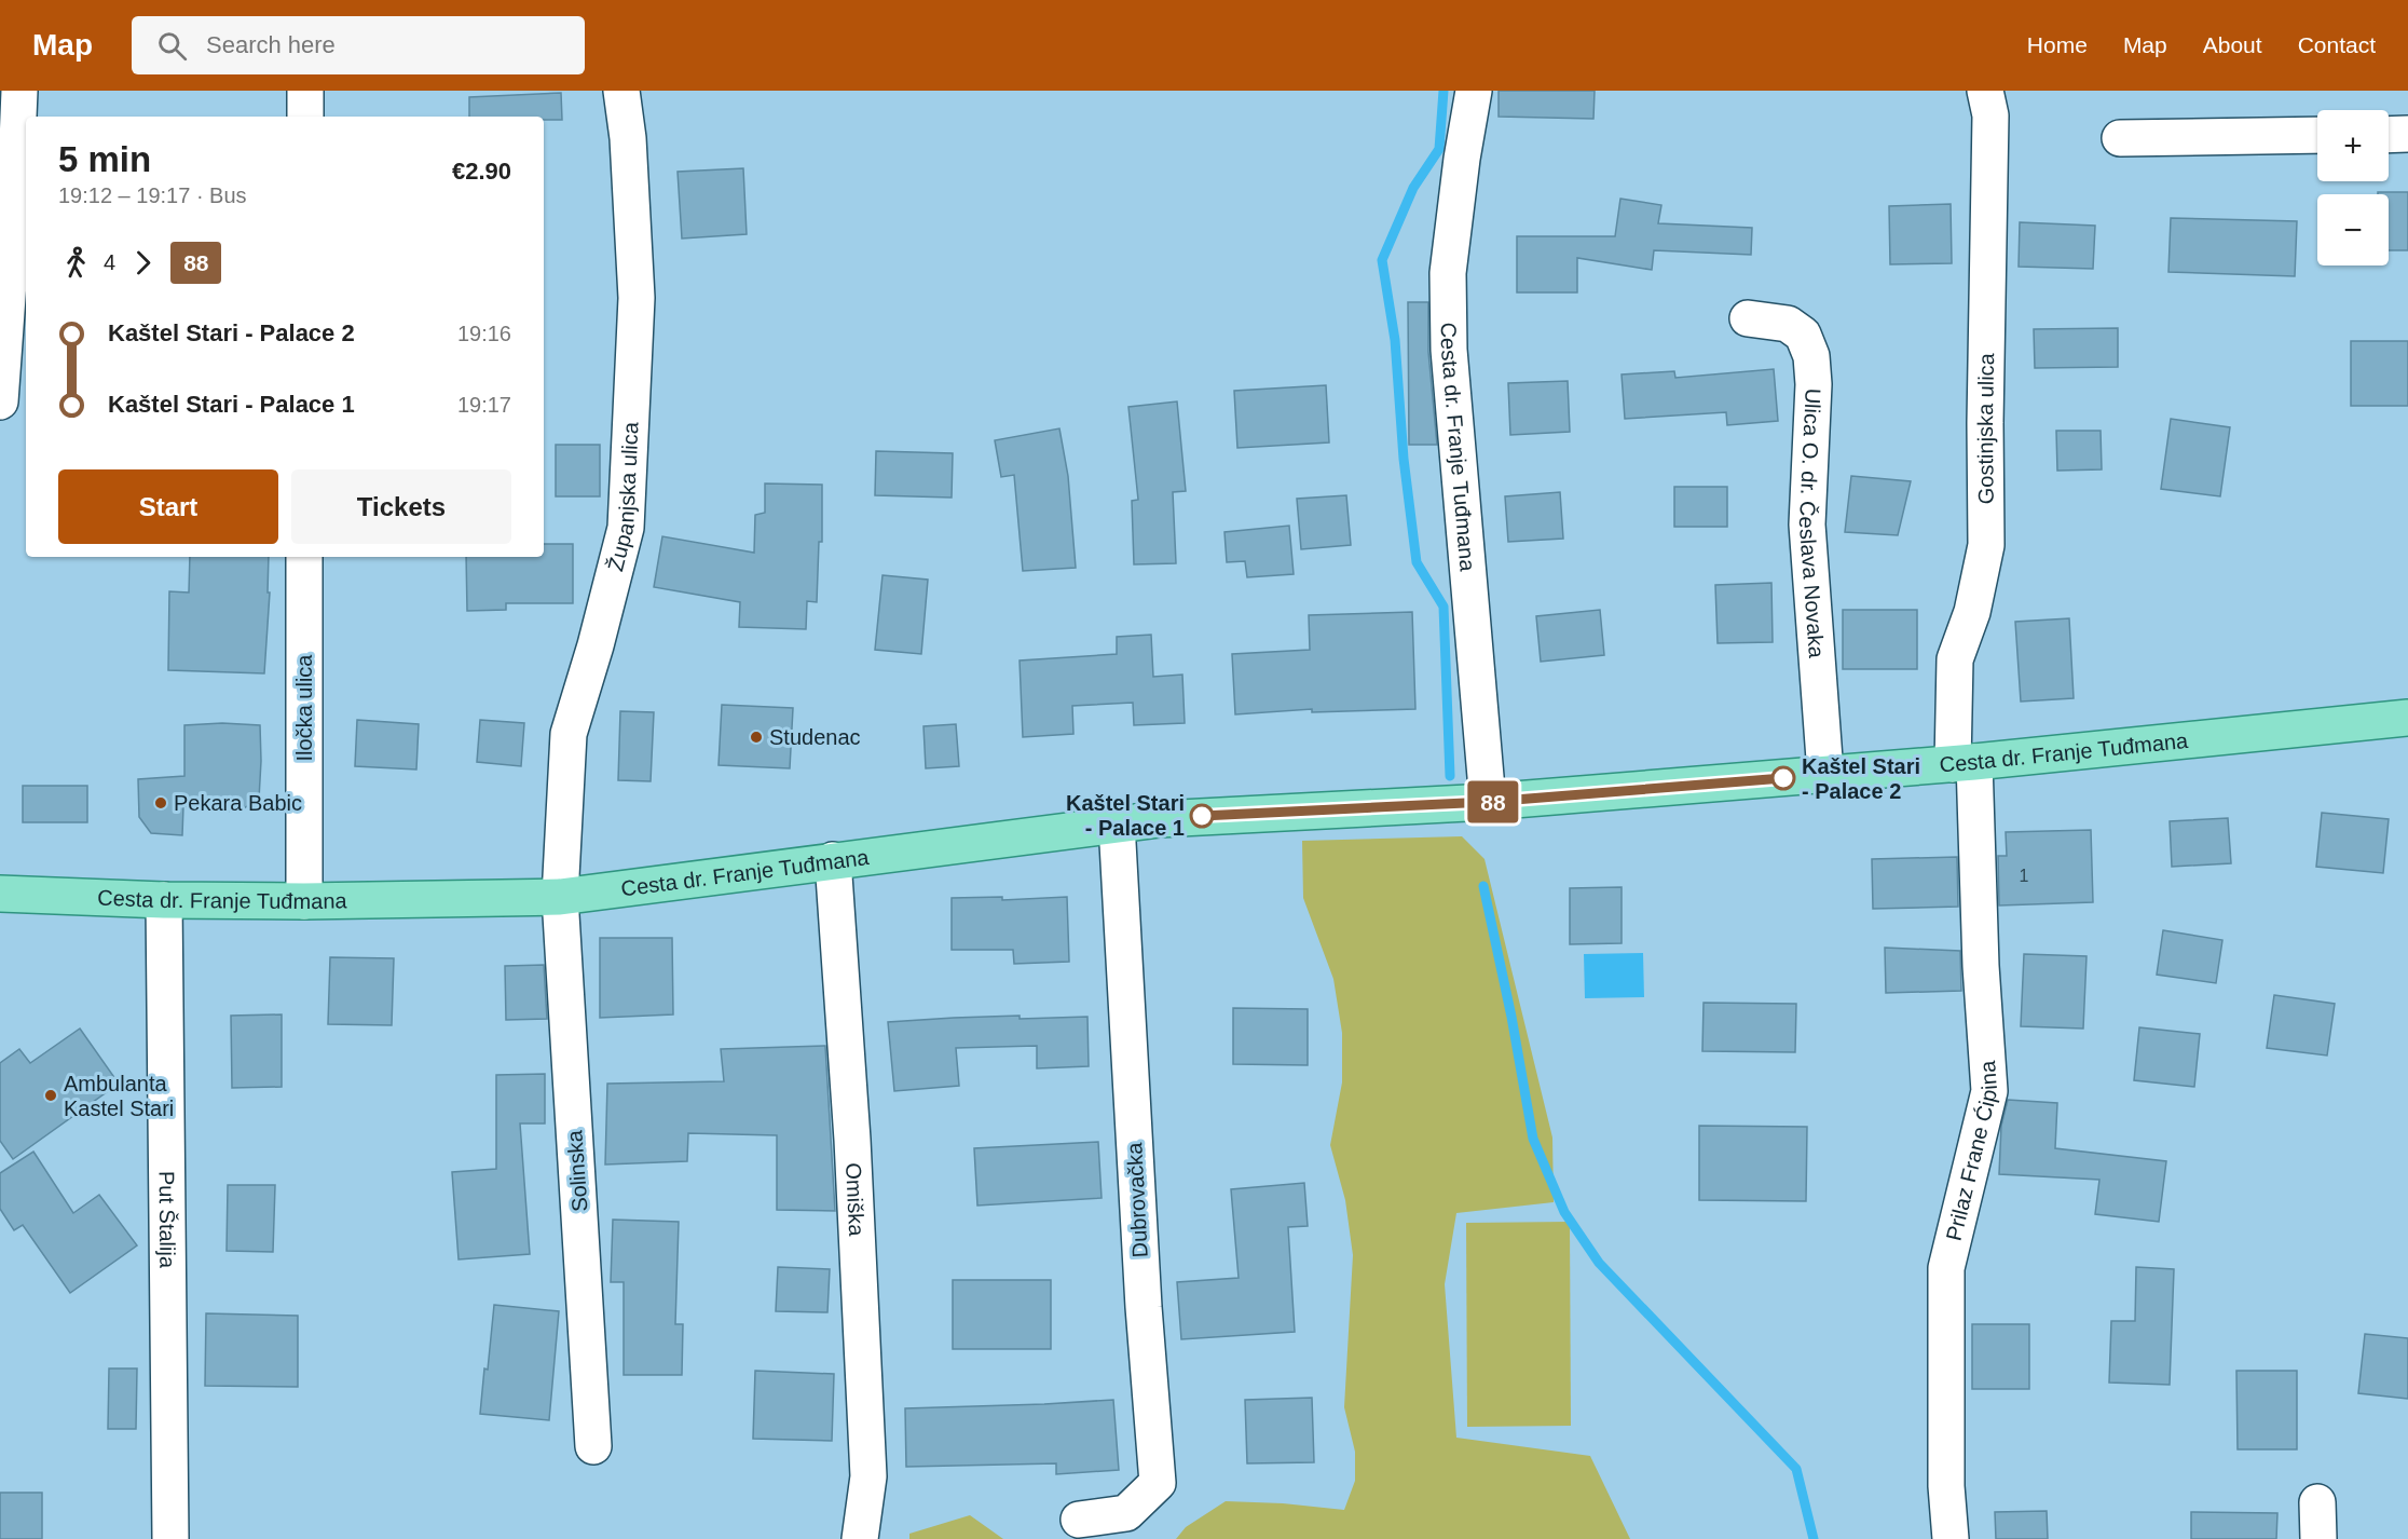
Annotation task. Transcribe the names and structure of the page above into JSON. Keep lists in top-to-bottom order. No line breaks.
{"streets":{"main road":["Cesta dr. Franje Tuđmana"],"street":["Gostinjska ulica","Županjska ulica","Ulica O. dr. Česlava Novaka","Iločka ulica","Prilaz Frane Ćipina","Solinska","Omiška","Dubrovačka","Put Štalija"]},"crossings":[["Gostinjska ulica","Cesta dr. Franje Tuđmana"],["Gostinjska ulica","Prilaz Frane Ćipina"],["Cesta dr. Franje Tuđmana","Županjska ulica"],["Cesta dr. Franje Tuđmana","Ulica O. dr. Česlava Novaka"],["Cesta dr. Franje Tuđmana","Iločka ulica"],["Cesta dr. Franje Tuđmana","Prilaz Frane Ćipina"],["Cesta dr. Franje Tuđmana","Solinska"],["Cesta dr. Franje Tuđmana","Omiška"],["Cesta dr. Franje Tuđmana","Dubrovačka"],["Cesta dr. Franje Tuđmana","Put Štalija"],["Županjska ulica","Solinska"]],"places":["Studenac","Kaštel Stari - Palace 2","Pekara Babic","Kaštel Stari - Palace 1","Ambulanta Kastel Stari"],"lines":["bus line 88"],"house_numbers":["1"],"page":{"header":"Map","search":"Search here","nav":["Home","Map","About","Contact"],"on_map":"88","map_buttons":["+","−"],"heading":["5 min","19:12 – 19:17 · Bus","€2.90"],"legs":["4","88"],"list":[{"name":"Kaštel Stari - Palace 2","value":"19:16"},{"name":"Kaštel Stari - Palace 1","value":"19:17"}],"buttons":["Start","Tickets"]}}
